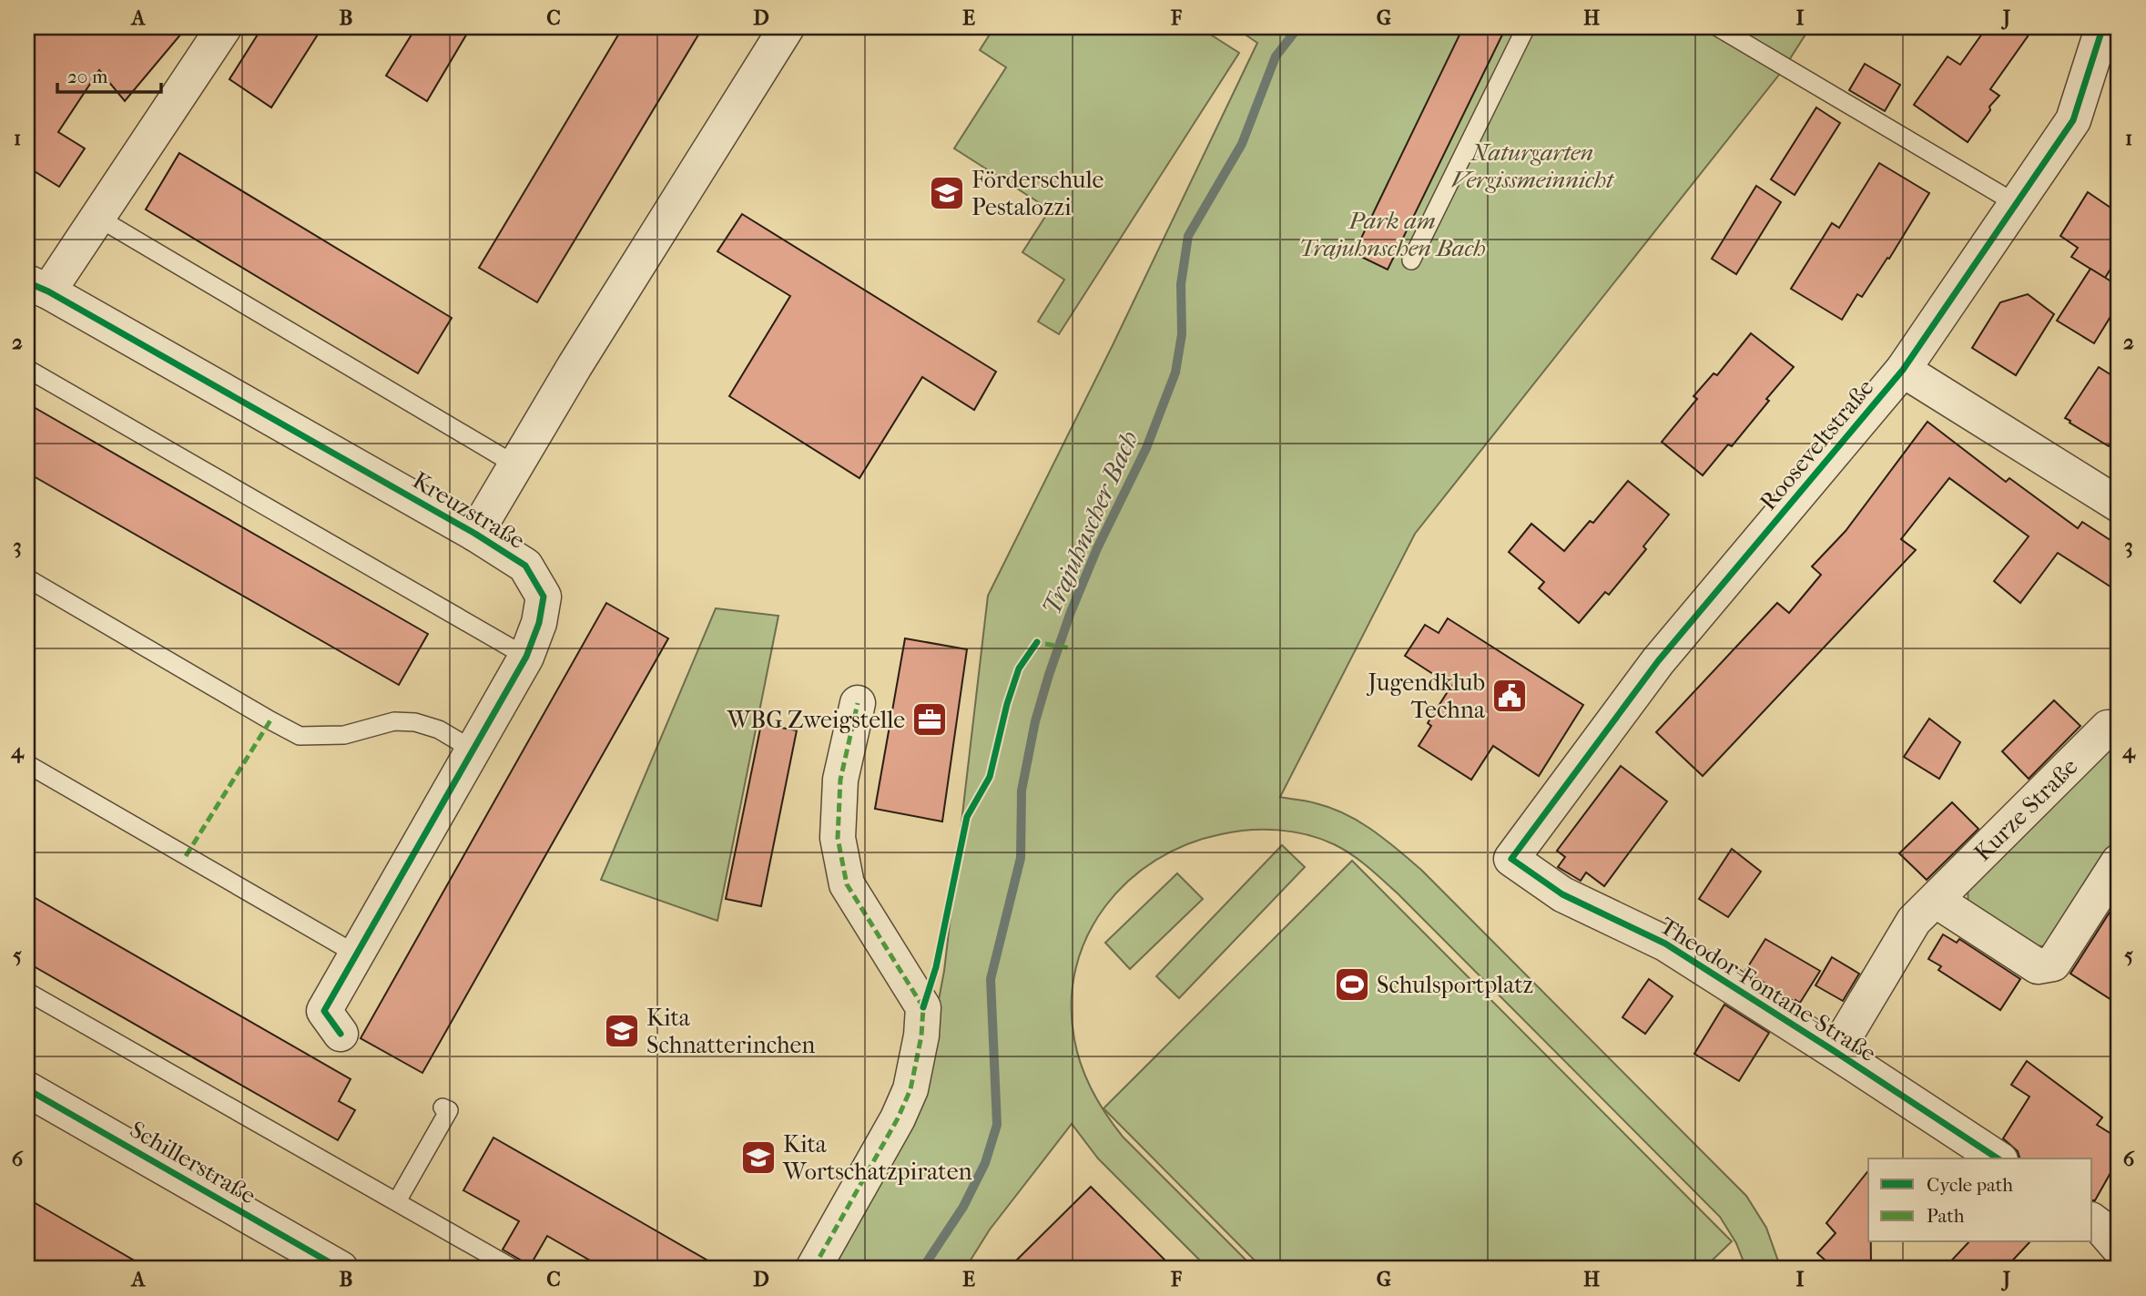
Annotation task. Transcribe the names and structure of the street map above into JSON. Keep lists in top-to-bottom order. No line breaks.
{"streets":{"street":["Rooseveltstraße","Kreuzstraße","Kurze Straße","Theodor-Fontane-Straße","Schillerstraße"]},"crossings":[["Rooseveltstraße","Theodor-Fontane-Straße"],["Kurze Straße","Theodor-Fontane-Straße"]],"water":["Trajuhnscher Bach"],"parks":["Naturgarten Vergissmeinnicht","Park am Trajuhnschen Bach"],"places":{"school or university":["Förderschule Pestalozzi","Kita Schnatterinchen","Kita Wortschatzpiraten"],"public building":["Jugendklub Techna"],"office":["WBG Zweigstelle"],"sports":["Schulsportplatz"]},"legend":["Cycle path","Path"],"scale_bar":"20 m","grid":{"columns":["A","B","C","D","E","F","G","H","I","J"],"rows":["1","2","3","4","5","6"]}}
